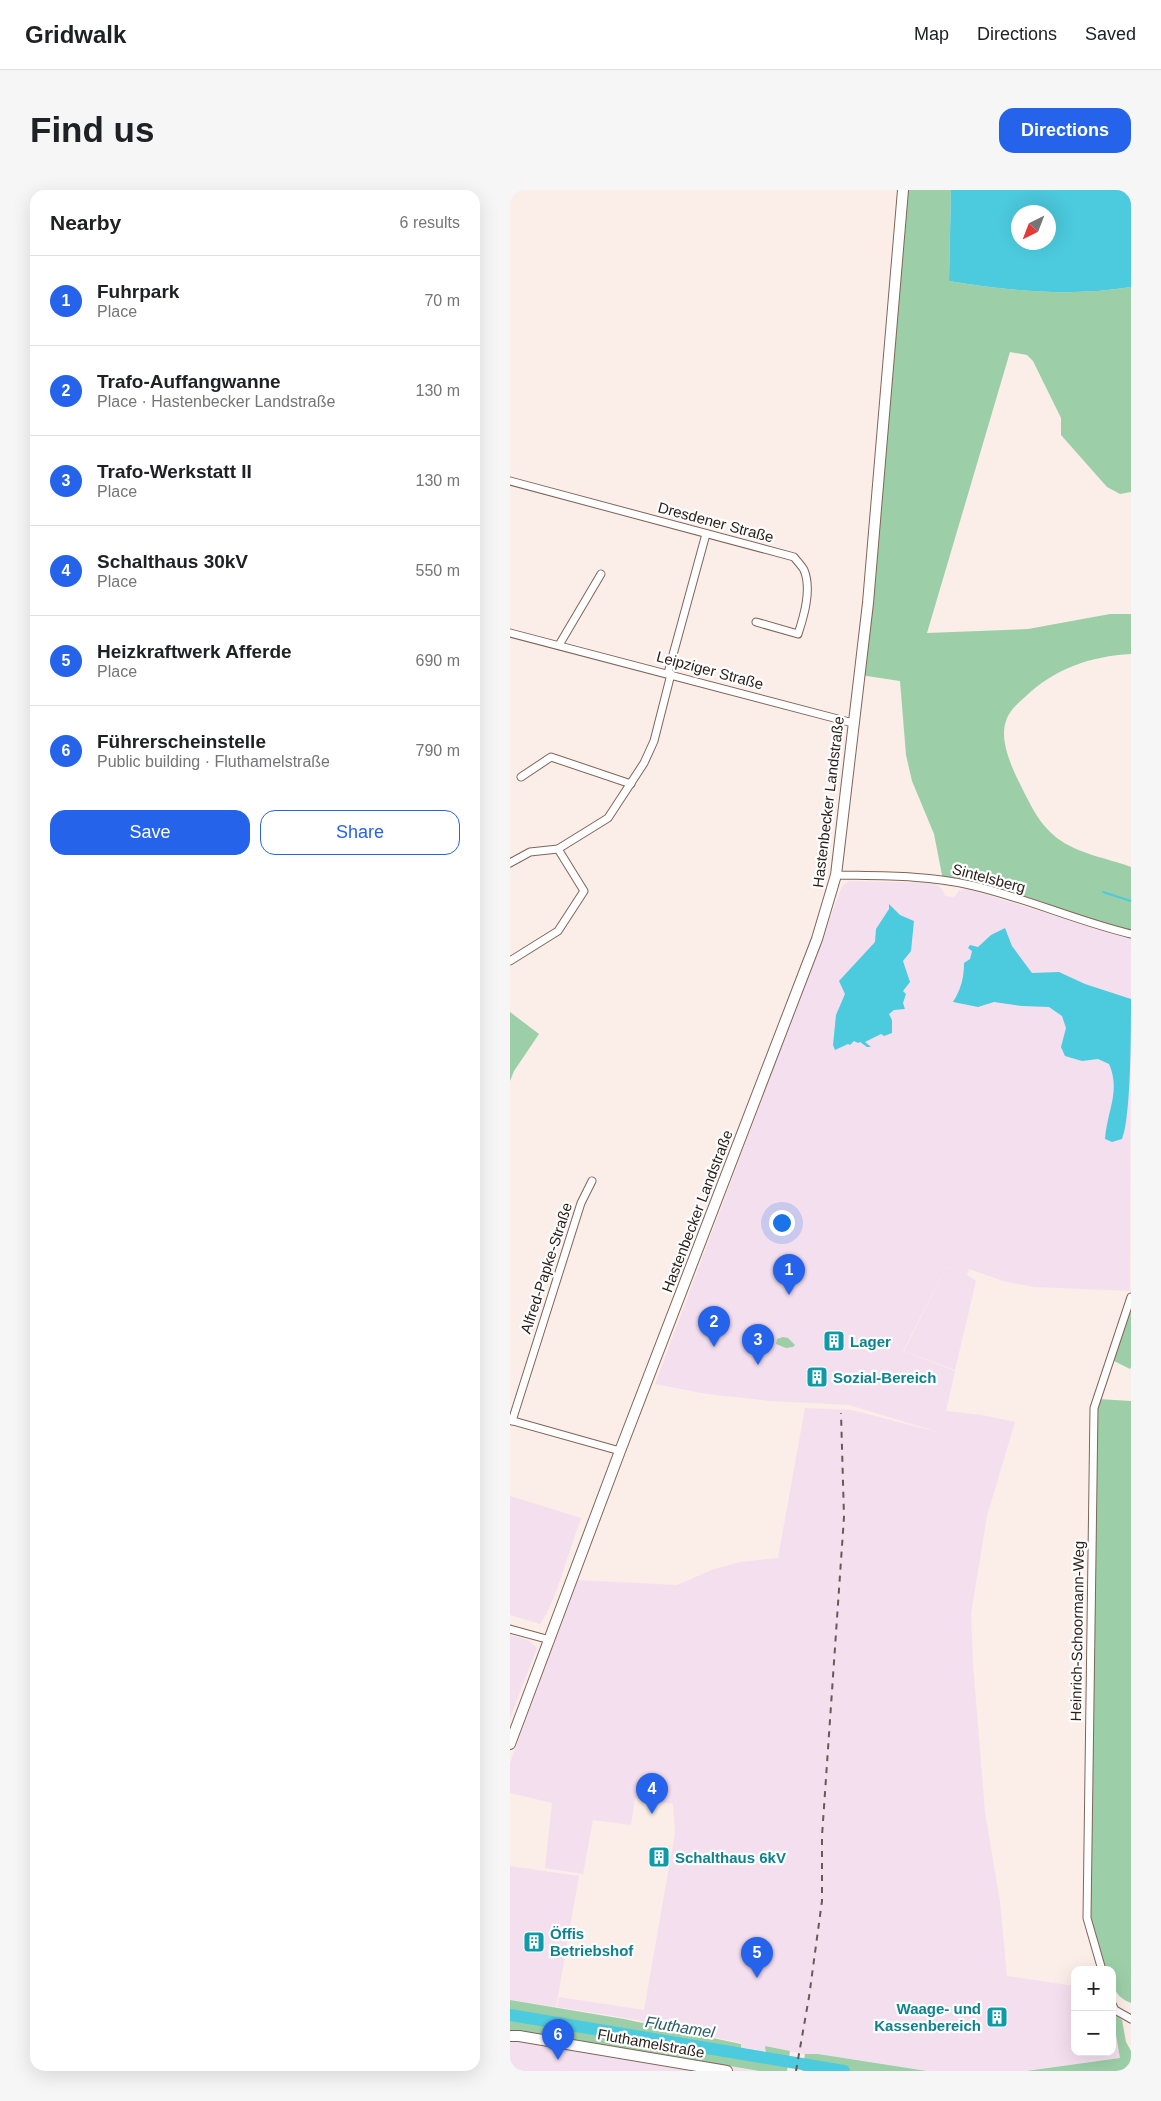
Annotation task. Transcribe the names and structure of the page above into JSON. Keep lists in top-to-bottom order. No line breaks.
{"streets":{"main road":["Hastenbecker Landstraße","Fluthamelstraße"],"street":["Dresdener Straße","Leipziger Straße","Sintelsberg","Alfred-Papke-Straße","Heinrich-Schoormann-Weg"]},"crossings":[["Leipziger Straße","Hastenbecker Landstraße"],["Hastenbecker Landstraße","Sintelsberg"]],"water":["Fluthamel"],"places":{"building":["Lager","Sozial-Bereich","Schalthaus 6kV","Öffis Betriebshof","Waage- und Kassenbereich"]},"north":"bottom left","page":{"header":"Gridwalk","nav":["Map","Directions","Saved"],"buttons":["Directions",["Save","Share"]],"title":"Find us","heading":["Nearby","6 results"],"list":[{"mark":"1","name":"Fuhrpark","note":"Place","value":"70 m"},{"mark":"2","name":"Trafo-Auffangwanne","note":"Place · Hastenbecker Landstraße","value":"130 m"},{"mark":"3","name":"Trafo-Werkstatt II","note":"Place","value":"130 m"},{"mark":"4","name":"Schalthaus 30kV","note":"Place","value":"550 m"},{"mark":"5","name":"Heizkraftwerk Afferde","note":"Place","value":"690 m"},{"mark":"6","name":"Führerscheinstelle","note":"Public building · Fluthamelstraße","value":"790 m"}],"pins":["1","2","3","4","5","6"],"map_buttons":["+","−"]}}
